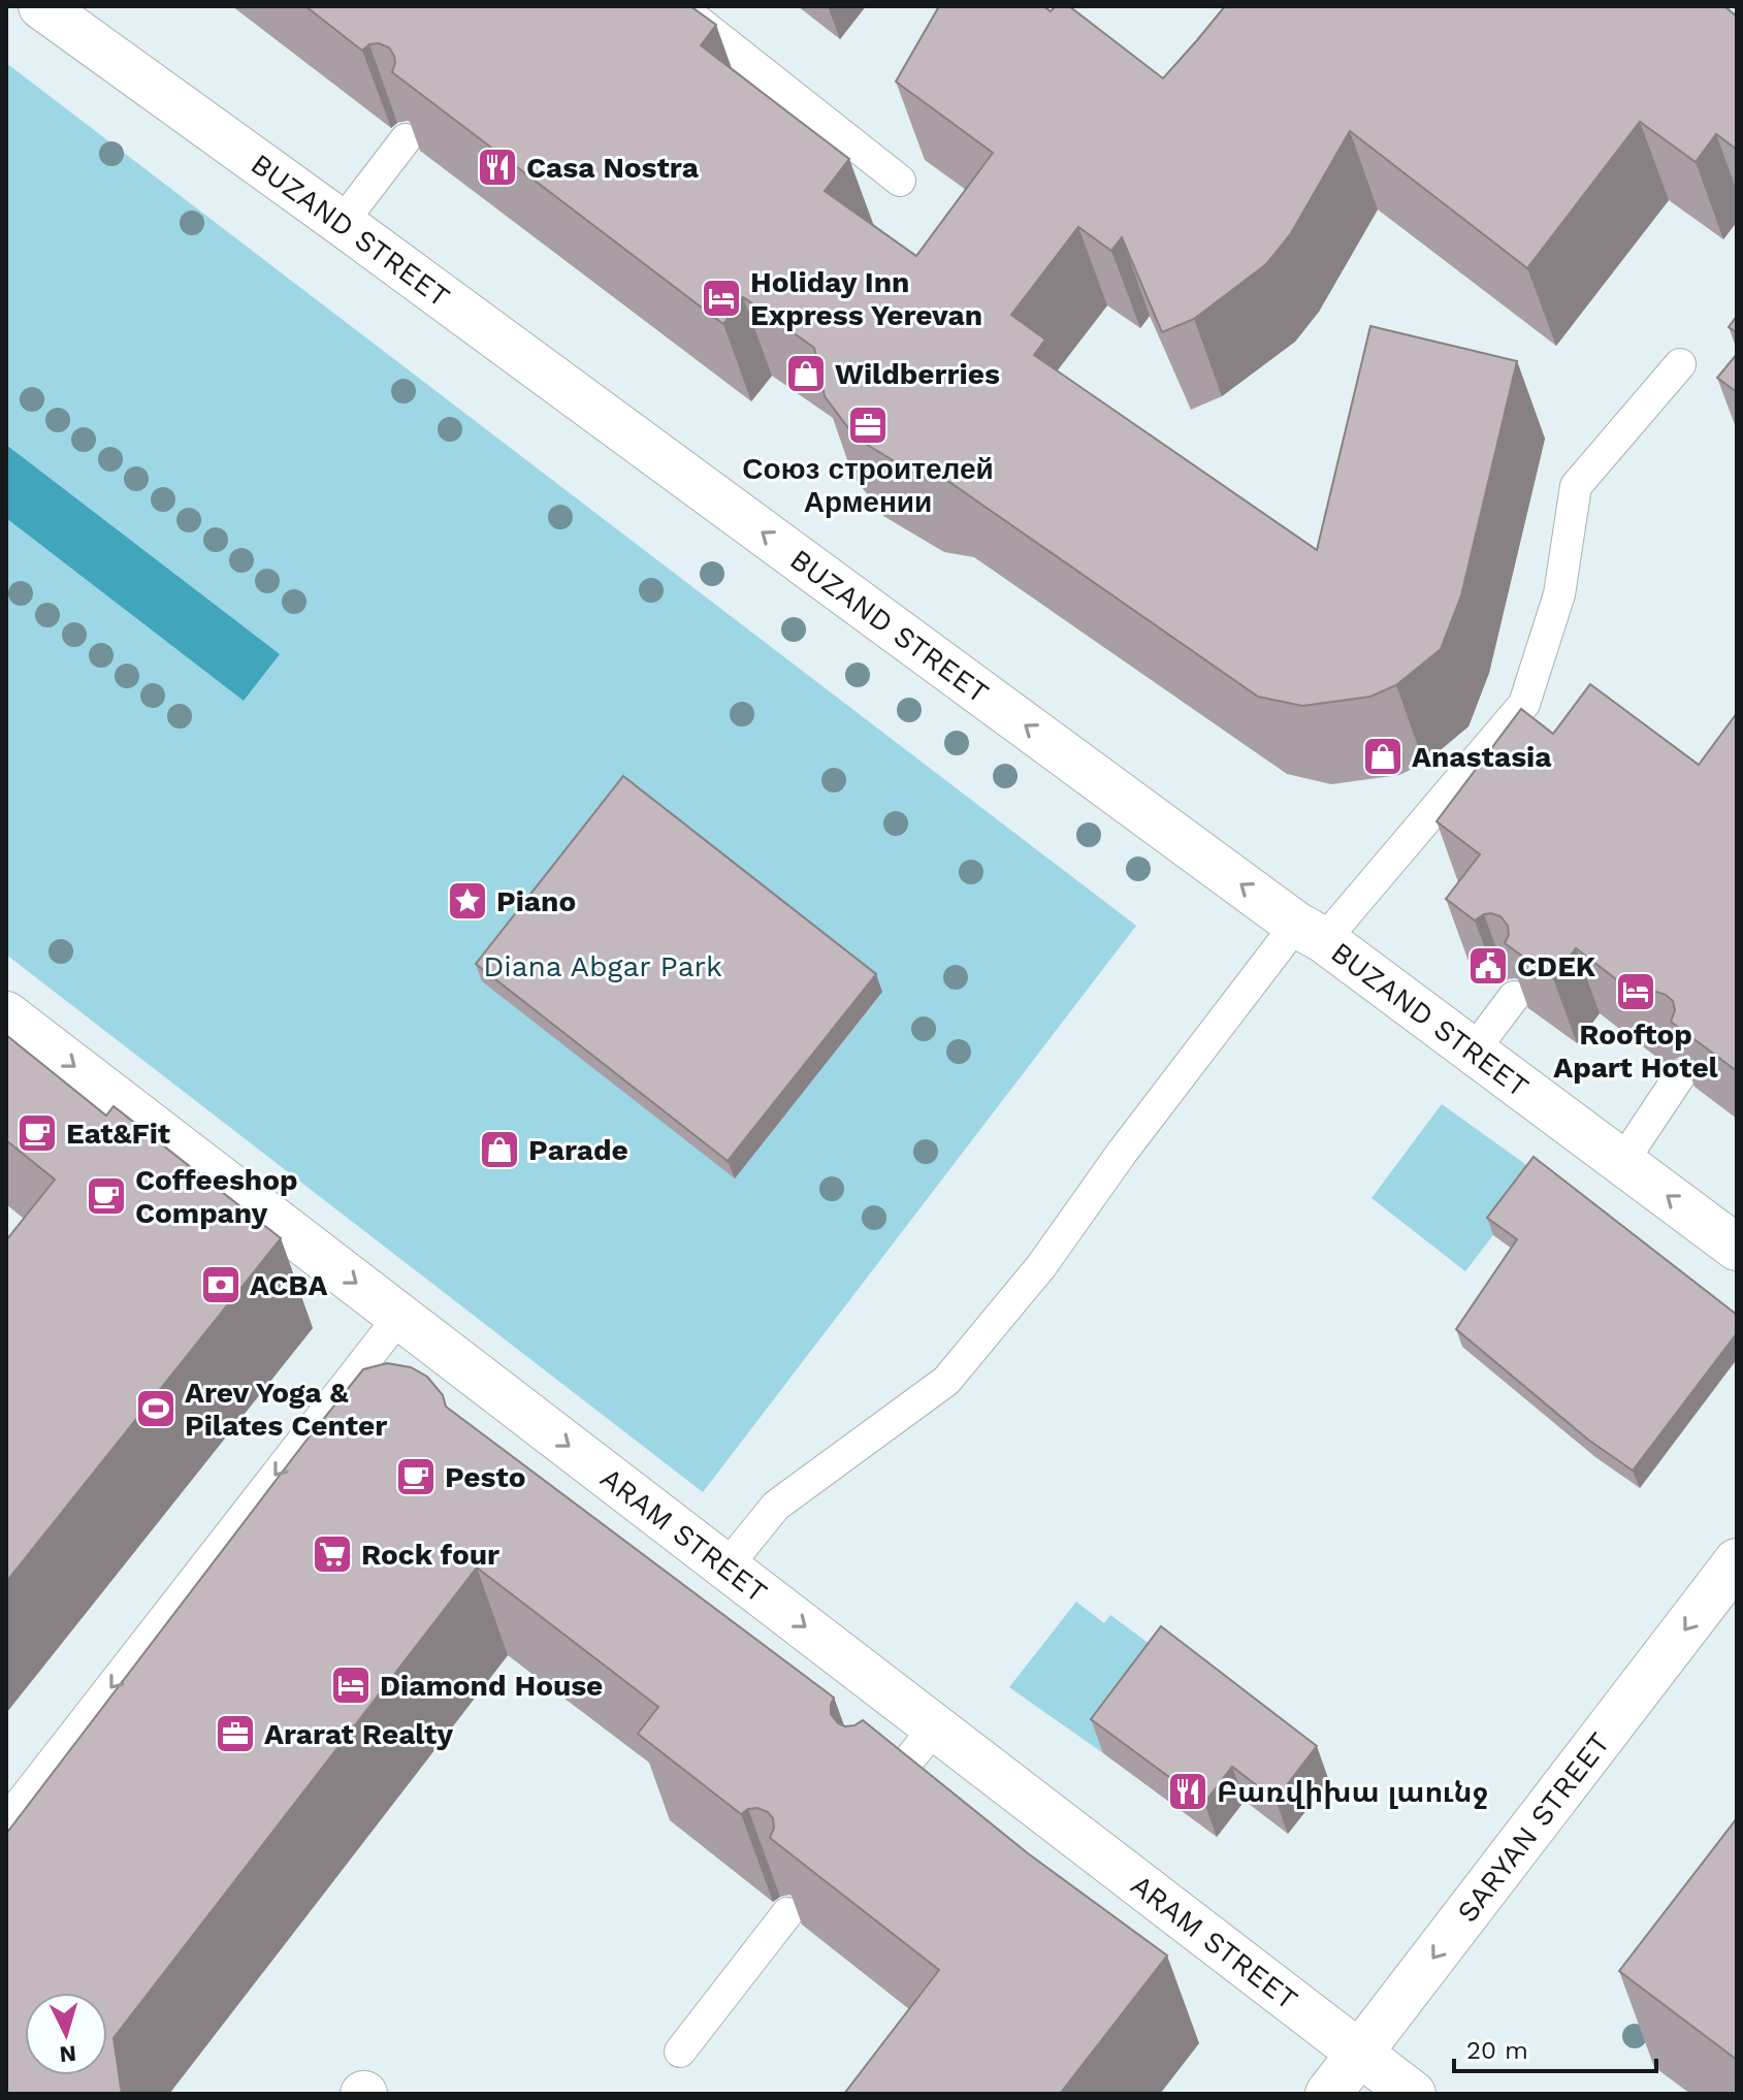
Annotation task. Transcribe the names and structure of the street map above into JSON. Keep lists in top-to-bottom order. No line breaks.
{"streets":{"street":["BUZAND STREET","ARAM STREET","SARYAN STREET"]},"crossings":[["ARAM STREET","SARYAN STREET"]],"one_way":["BUZAND STREET","ARAM STREET","SARYAN STREET"],"parks":["Diana Abgar Park"],"places":{"restaurant":["Casa Nostra","Բառվիխա լաունջ"],"hotel":["Holiday Inn Express Yerevan","Rooftop Apart Hotel","Diamond House"],"shop":["Wildberries","Anastasia","Parade"],"office":["Союз строителей Армении","Ararat Realty"],"place":["Piano"],"public building":["CDEK"],"cafe":["Eat&Fit","Coffeeshop Company","Pesto"],"bank":["ACBA"],"sports":["Arev Yoga & Pilates Center"],"supermarket":["Rock four"]},"scale_bar":"20 m","north":"bottom"}
